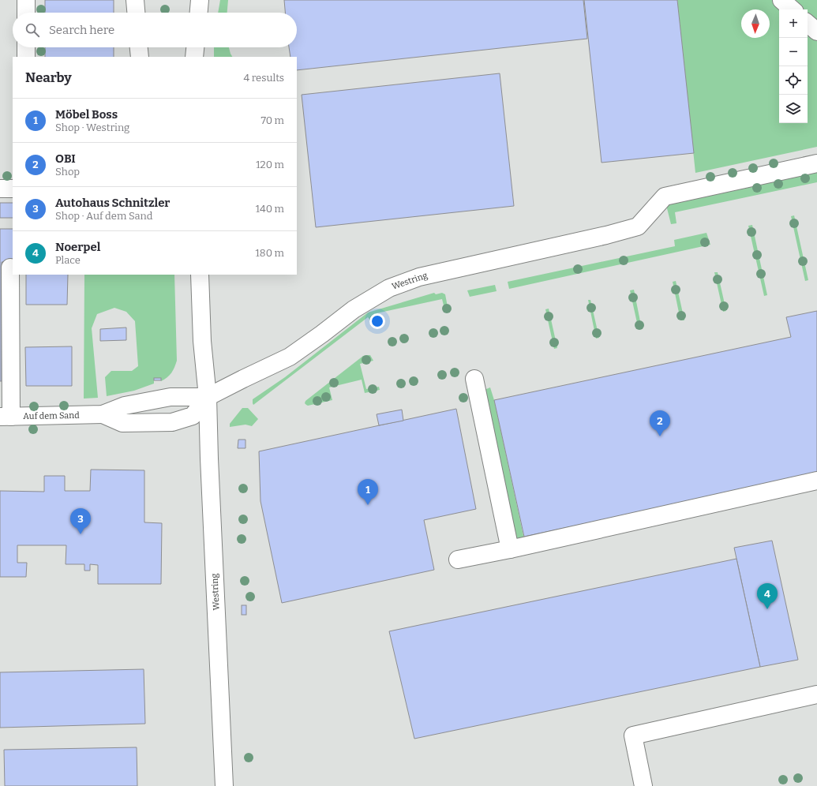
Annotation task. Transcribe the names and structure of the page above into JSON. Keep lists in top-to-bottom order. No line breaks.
{"streets":{"street":["Westring","Auf dem Sand"]},"crossings":[["Westring","Auf dem Sand"]],"north":"bottom","page":{"map_buttons":["+","−"],"search":"Search here","heading":["Nearby","4 results"],"list":[{"mark":"1","name":"Möbel Boss","note":"Shop · Westring","value":"70 m"},{"mark":"2","name":"OBI","note":"Shop","value":"120 m"},{"mark":"3","name":"Autohaus Schnitzler","note":"Shop · Auf dem Sand","value":"140 m"},{"mark":"4","name":"Noerpel","note":"Place","value":"180 m"}],"pins":["2","1","3","4"]}}
